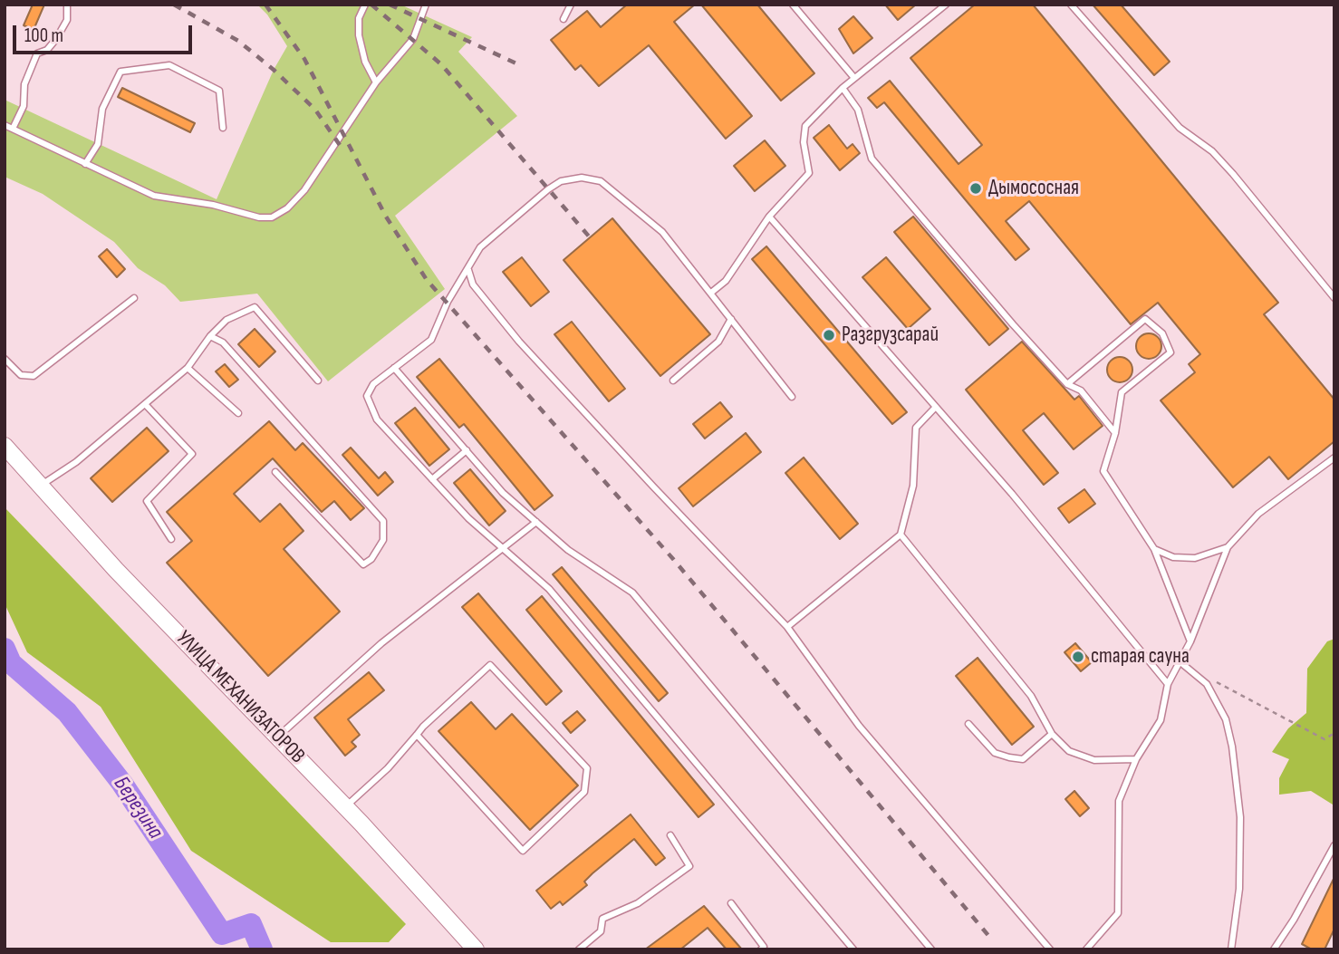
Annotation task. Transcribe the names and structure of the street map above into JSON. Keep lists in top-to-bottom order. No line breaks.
{"streets":{"street":["УЛИЦА МЕХАНИЗАТОРОВ"]},"water":["Березина"],"places":["Дымососная","Разгрузсарай","старая сауна"],"scale_bar":"100 m"}
